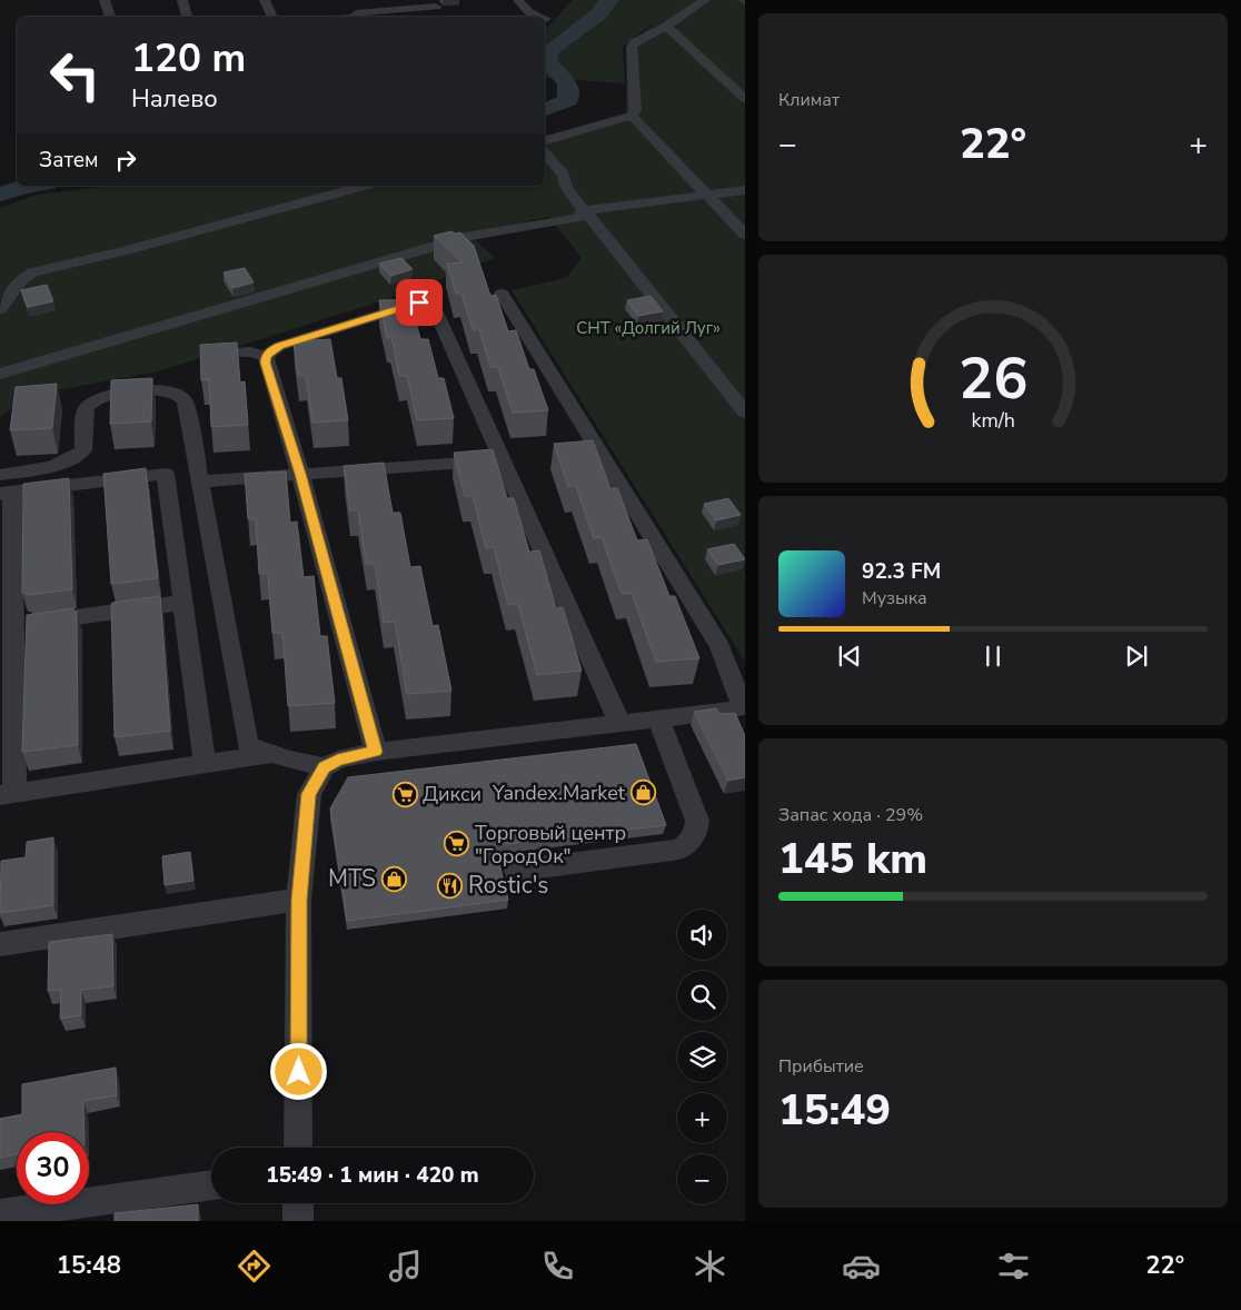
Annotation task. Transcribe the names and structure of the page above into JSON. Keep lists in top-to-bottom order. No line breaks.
{"parks":["СНТ «Долгий Луг»"],"places":{"shop":["Yandex.Market","MTS"],"supermarket":["Дикси","Торговый центр \"ГородОк\""],"restaurant":["Rostiс's"]},"page":{"tile":["Климат",["Запас хода · 29%","145 km"],["Прибытие","15:49"]],"turn":["120 m","Налево"],"heat":["−","22°","+"],"then":"Затем","song":["92.3 FM","Музыка"],"map_buttons":["+","−"],"limit":"30","trip":"15:49 · 1 мин · 420 m","tabs":["15:48","22°"],"gauge":["26","km/h"]}}
